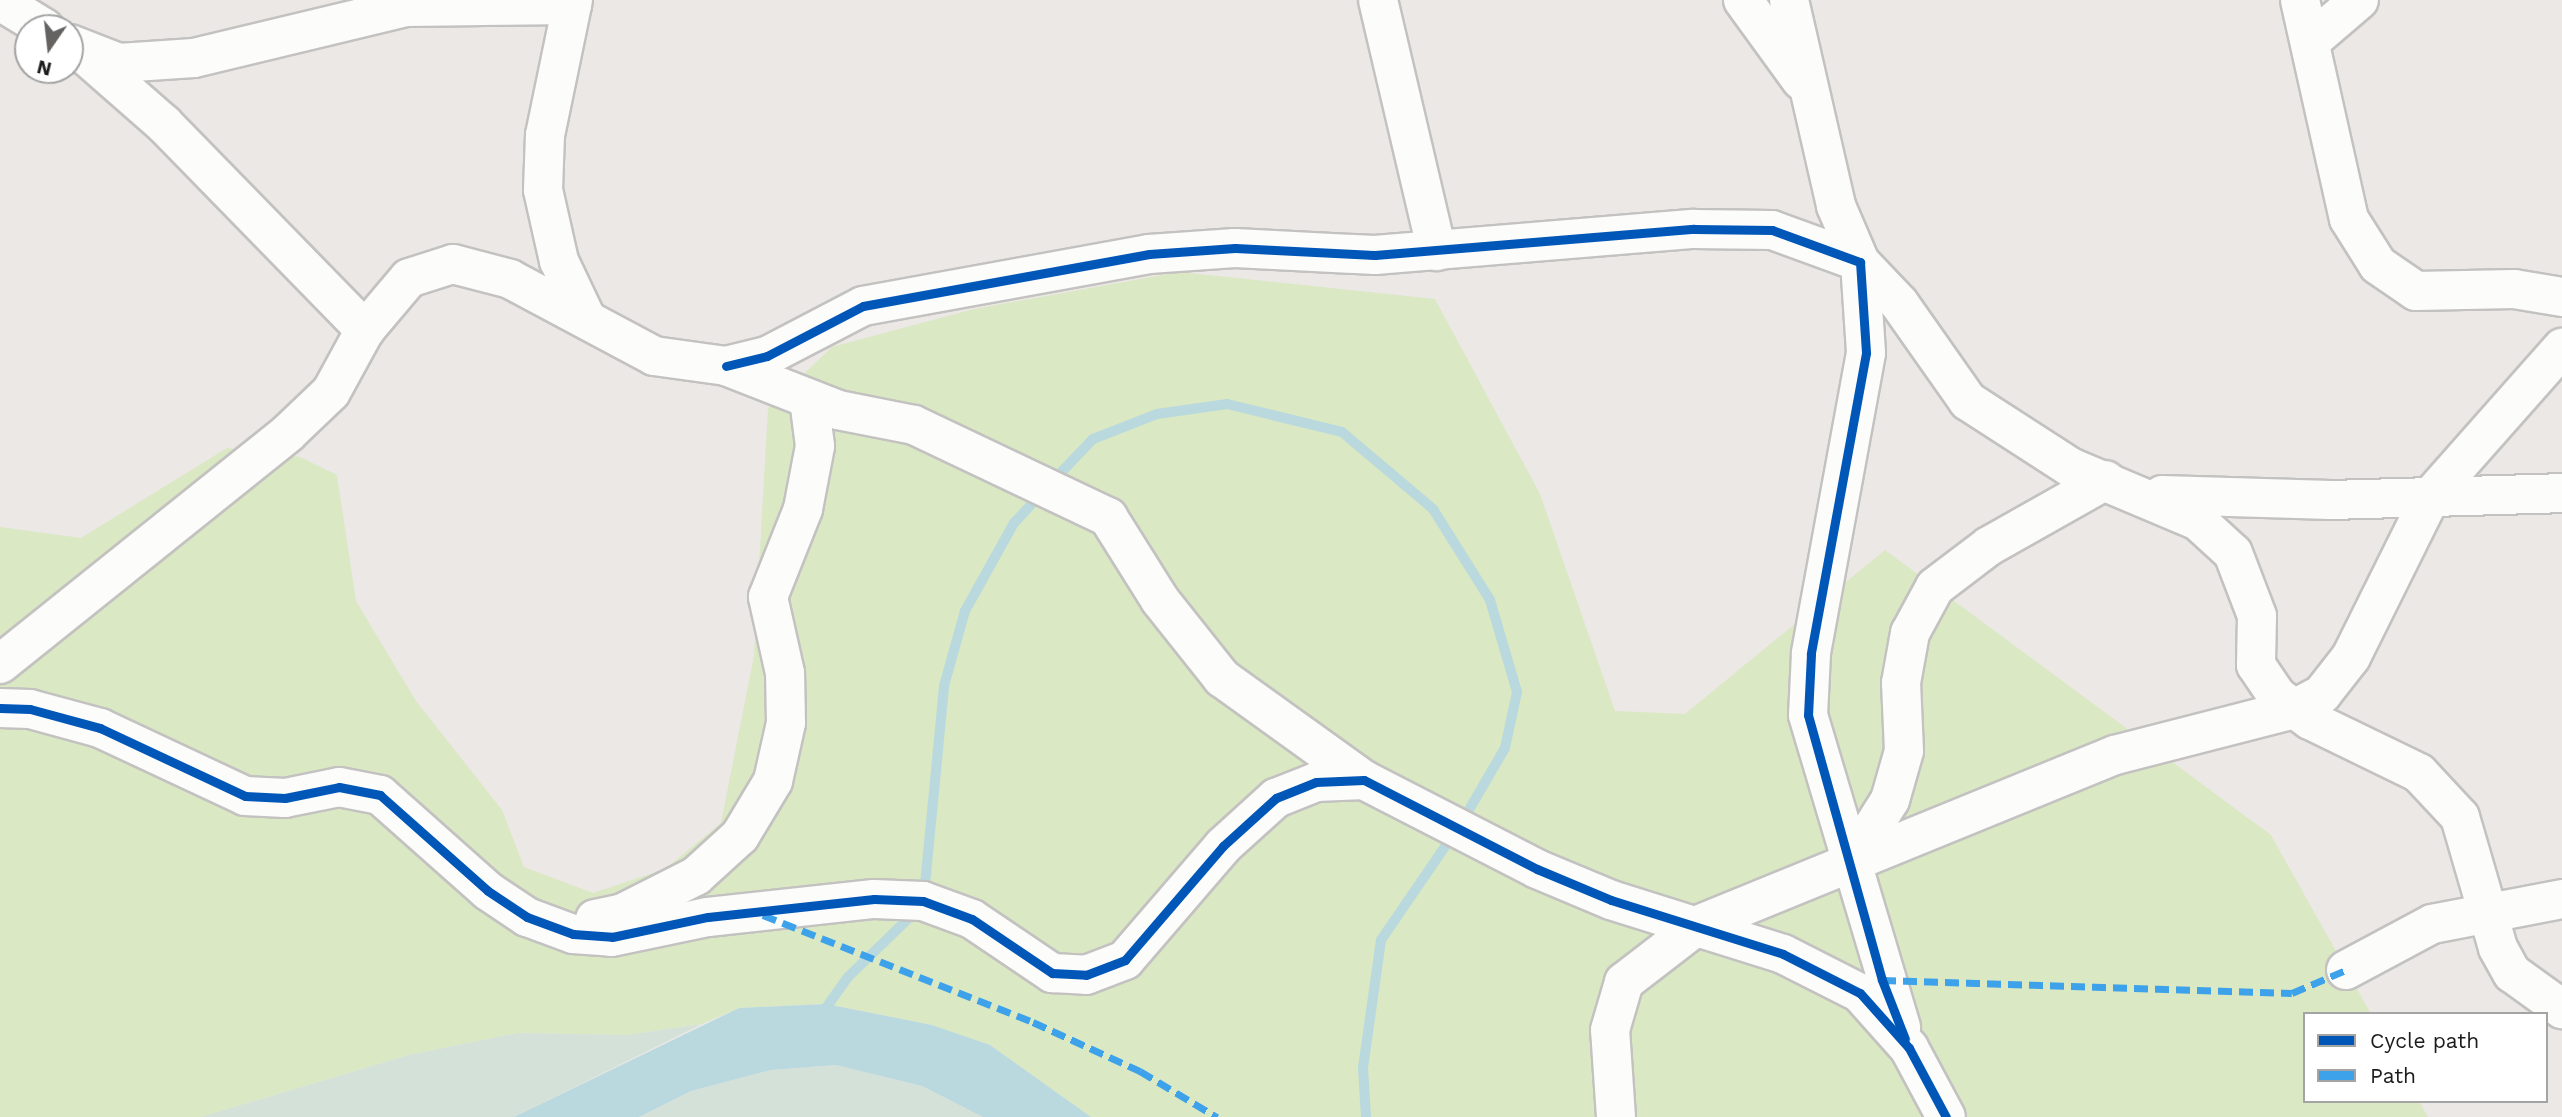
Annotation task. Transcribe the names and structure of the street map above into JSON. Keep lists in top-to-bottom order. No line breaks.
{"legend":["Cycle path","Path"],"north":"bottom"}
